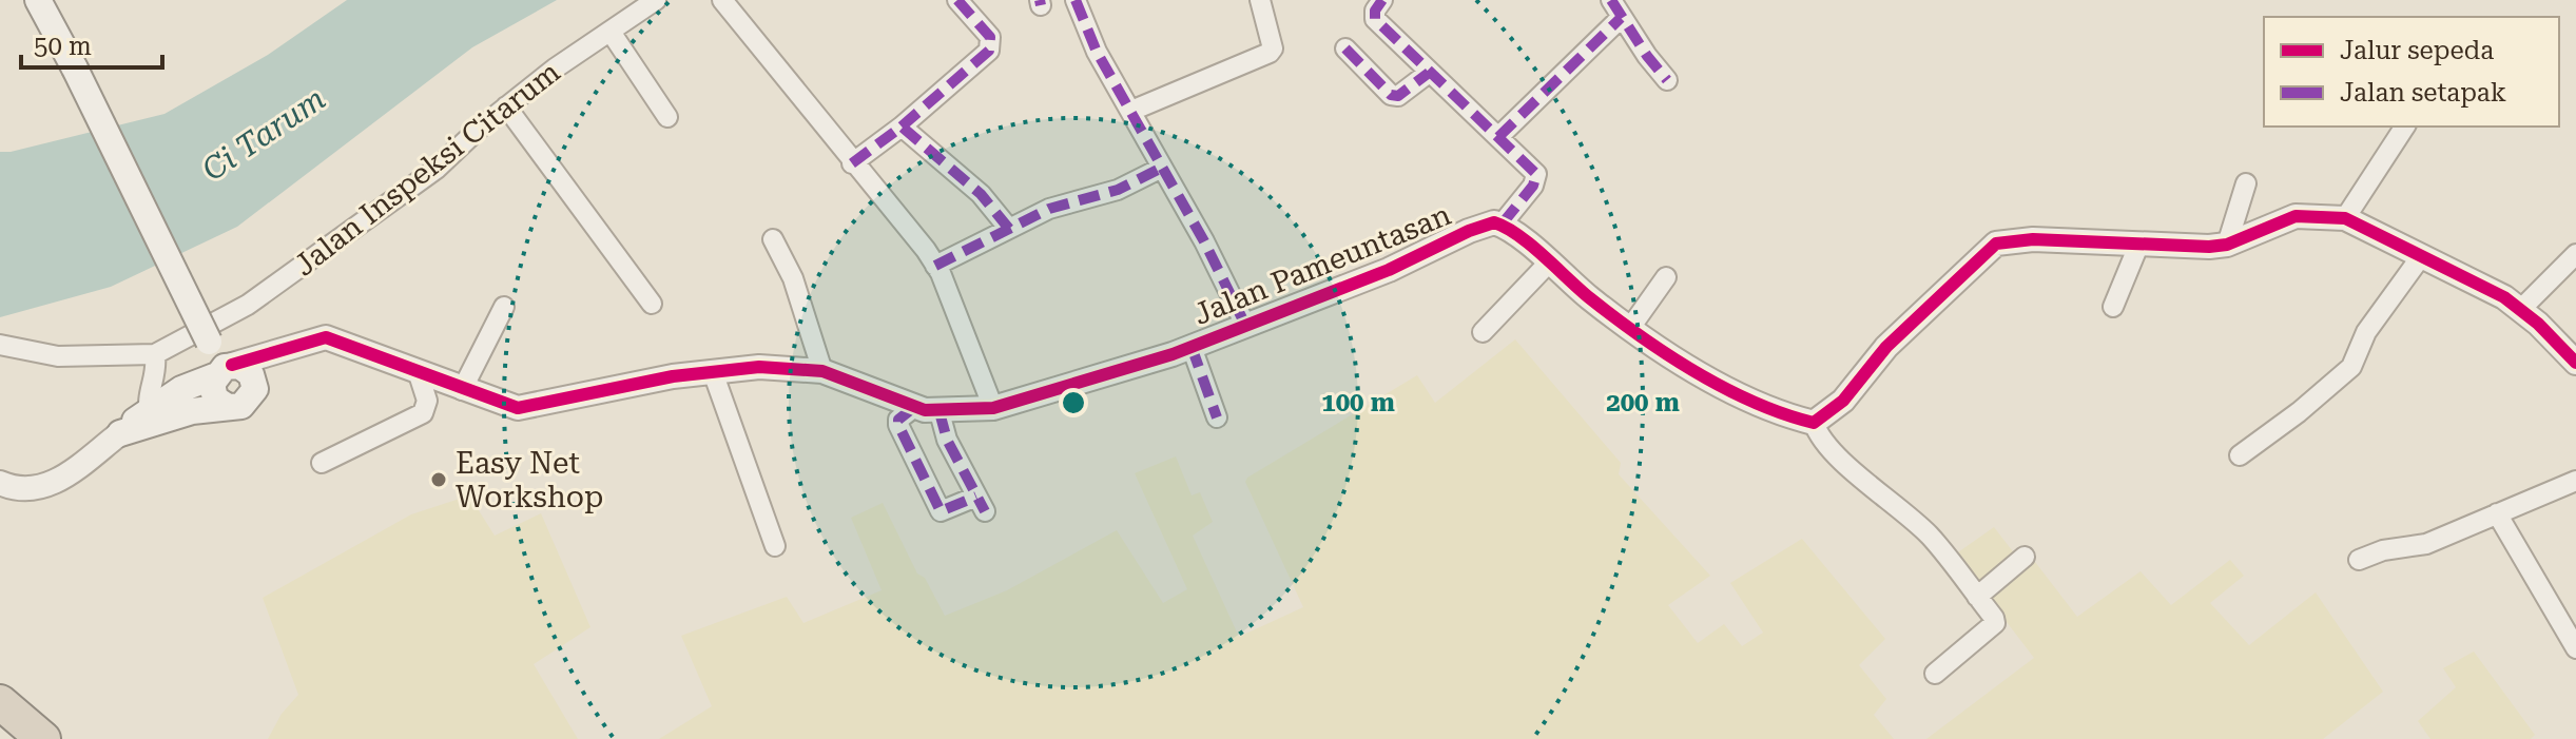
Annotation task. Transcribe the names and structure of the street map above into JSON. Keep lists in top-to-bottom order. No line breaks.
{"streets":{"street":["Jalan Inspeksi Citarum","Jalan Pameuntasan"]},"water":["Ci Tarum"],"places":["Easy Net Workshop"],"legend":["Jalur sepeda","Jalan setapak"],"scale_bar":"50 m","rings":["100 m","200 m"]}
